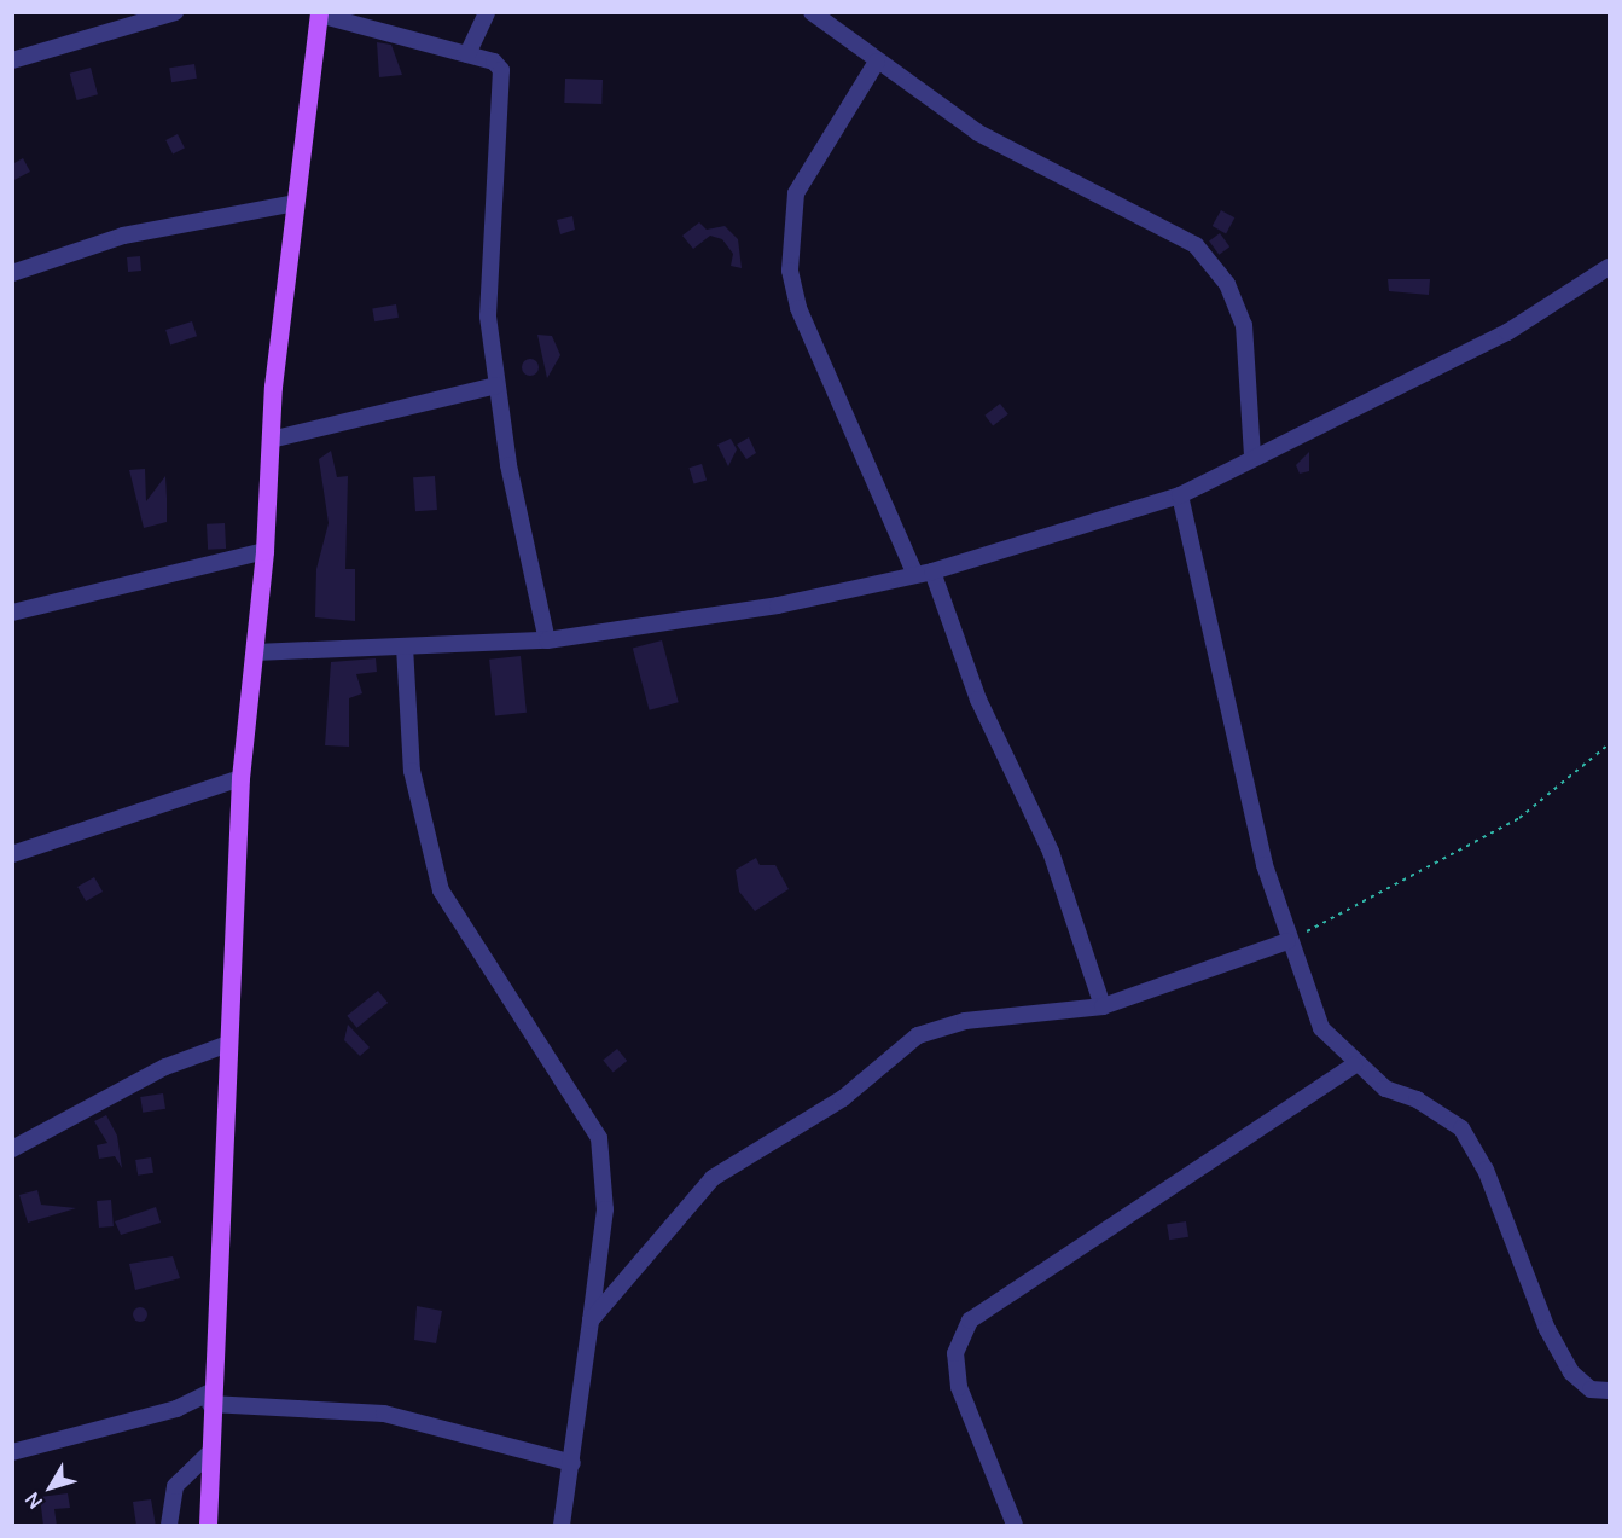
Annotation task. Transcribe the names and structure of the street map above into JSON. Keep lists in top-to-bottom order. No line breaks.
{"north":"bottom left"}
